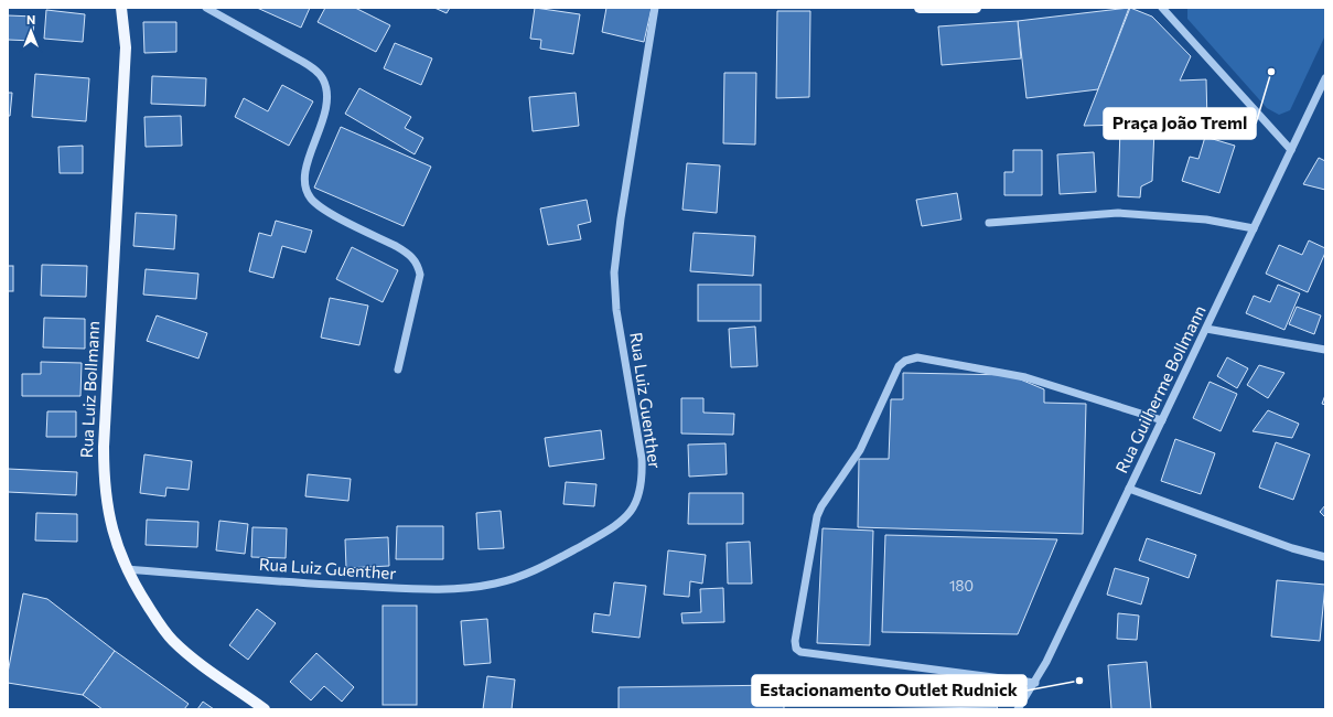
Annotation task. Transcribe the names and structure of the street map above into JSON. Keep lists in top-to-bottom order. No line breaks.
{"streets":{"main road":["Rua Luiz Bollmann"],"street":["Rua Guilherme Bollmann","Rua Luiz Guenther"]},"crossings":[["Rua Luiz Bollmann","Rua Luiz Guenther"]],"places":["Praça João Treml","Estacionamento Outlet Rudnick"],"house_numbers":["180"],"north":"top"}
